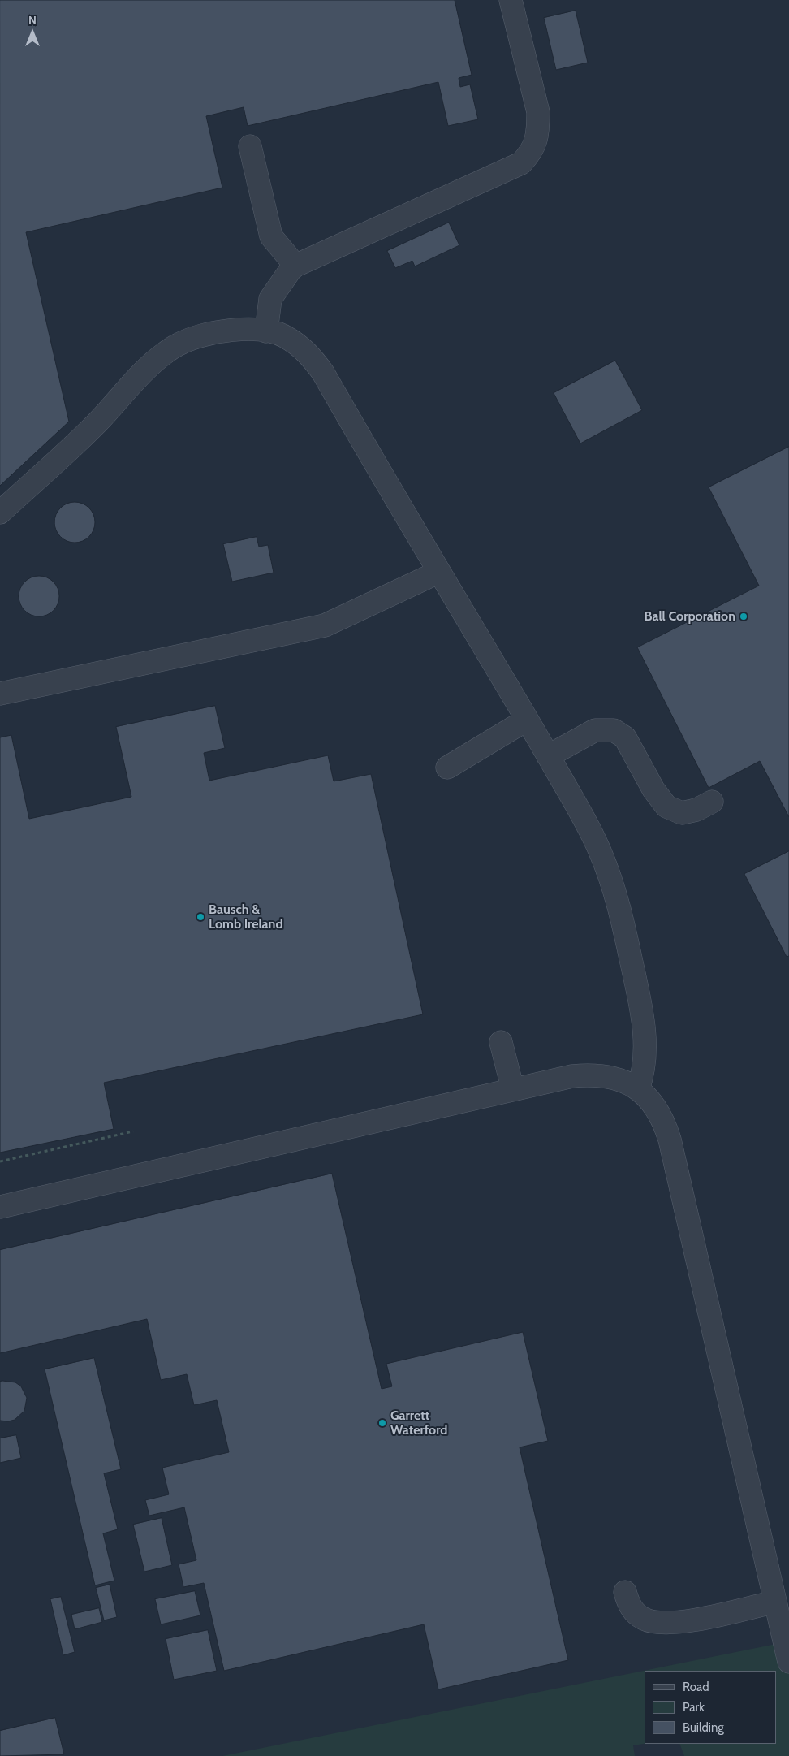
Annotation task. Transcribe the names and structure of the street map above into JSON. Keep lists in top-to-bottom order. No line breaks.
{"places":["Ball Corporation","Bausch & Lomb Ireland","Garrett Waterford"],"legend":["Road","Park","Building"],"north":"top"}
